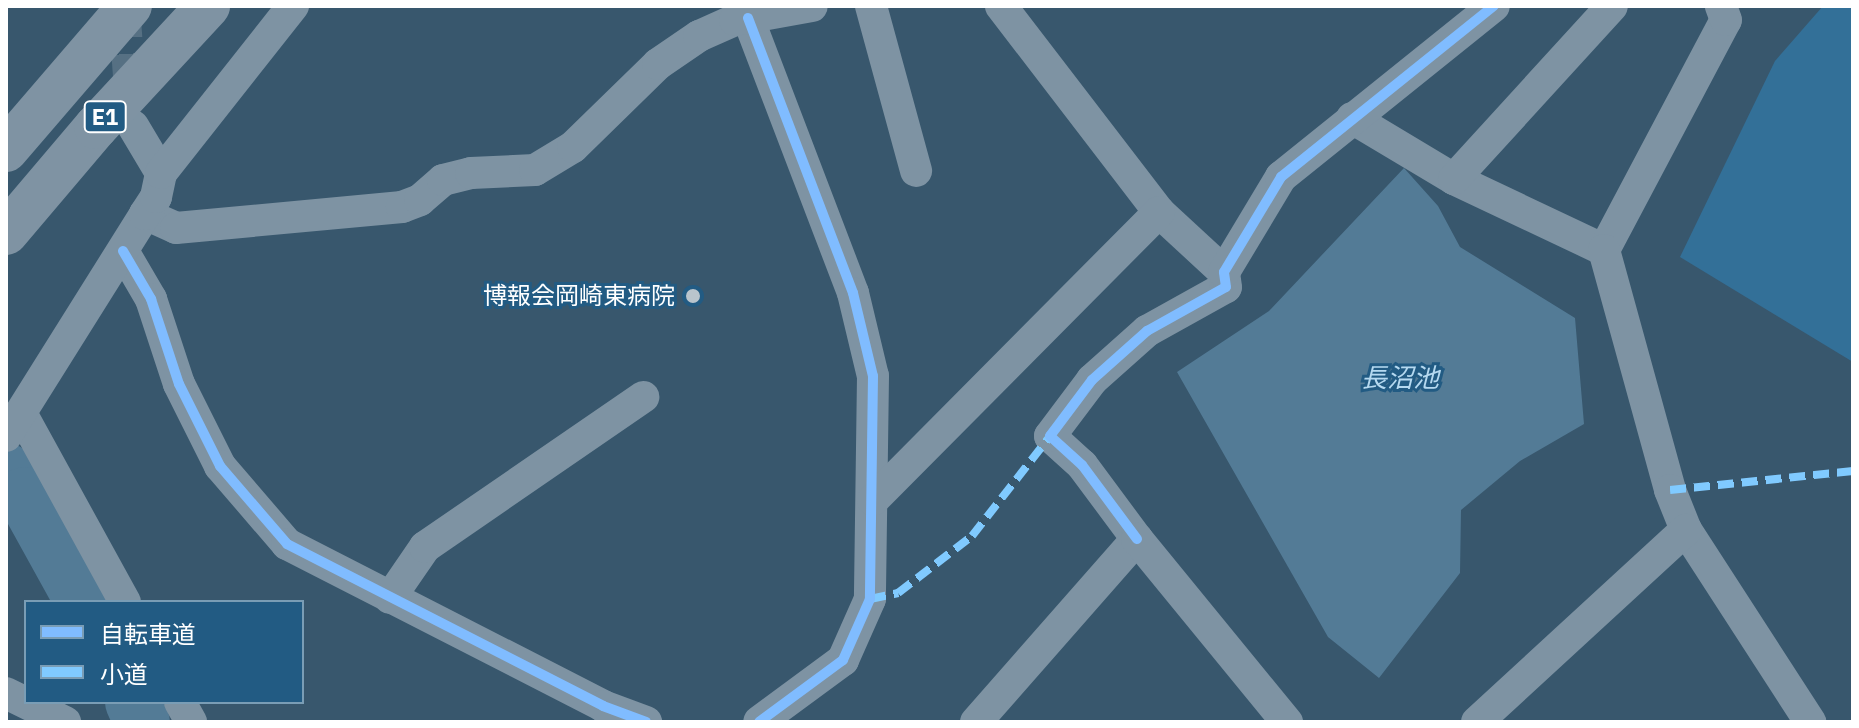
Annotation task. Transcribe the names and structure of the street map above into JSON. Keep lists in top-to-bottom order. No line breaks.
{"streets":{"highway":["E1"]},"water":["長沼池"],"places":["博報会岡崎東病院"],"legend":["自転車道","小道"]}
